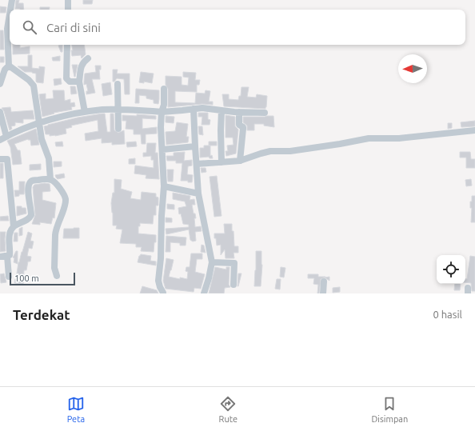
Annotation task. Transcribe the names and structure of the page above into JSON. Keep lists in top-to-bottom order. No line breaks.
{"scale_bar":"100 m","north":"left","page":{"search":"Cari di sini","scale":"100 m","heading":["Terdekat","0 hasil"],"nav":["Peta","Rute","Disimpan"]}}
